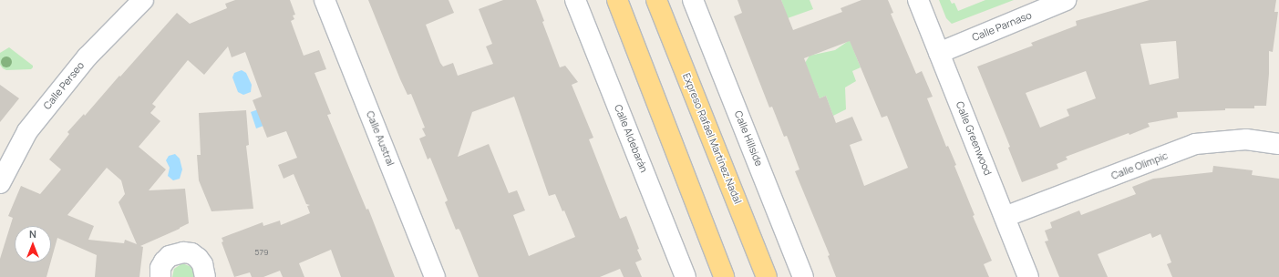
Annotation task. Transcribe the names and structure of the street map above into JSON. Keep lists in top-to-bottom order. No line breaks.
{"streets":{"highway":["Expreso Rafael Martínez Nadal"],"street":["Calle Parnaso","Calle Perseo","Calle Austral","Calle Aldebarán","Calle Hillside","Calle Greenwood","Calle Olimpic"]},"crossings":[["Calle Parnaso","Calle Greenwood"],["Calle Greenwood","Calle Olimpic"]],"house_numbers":["579"],"north":"top"}
